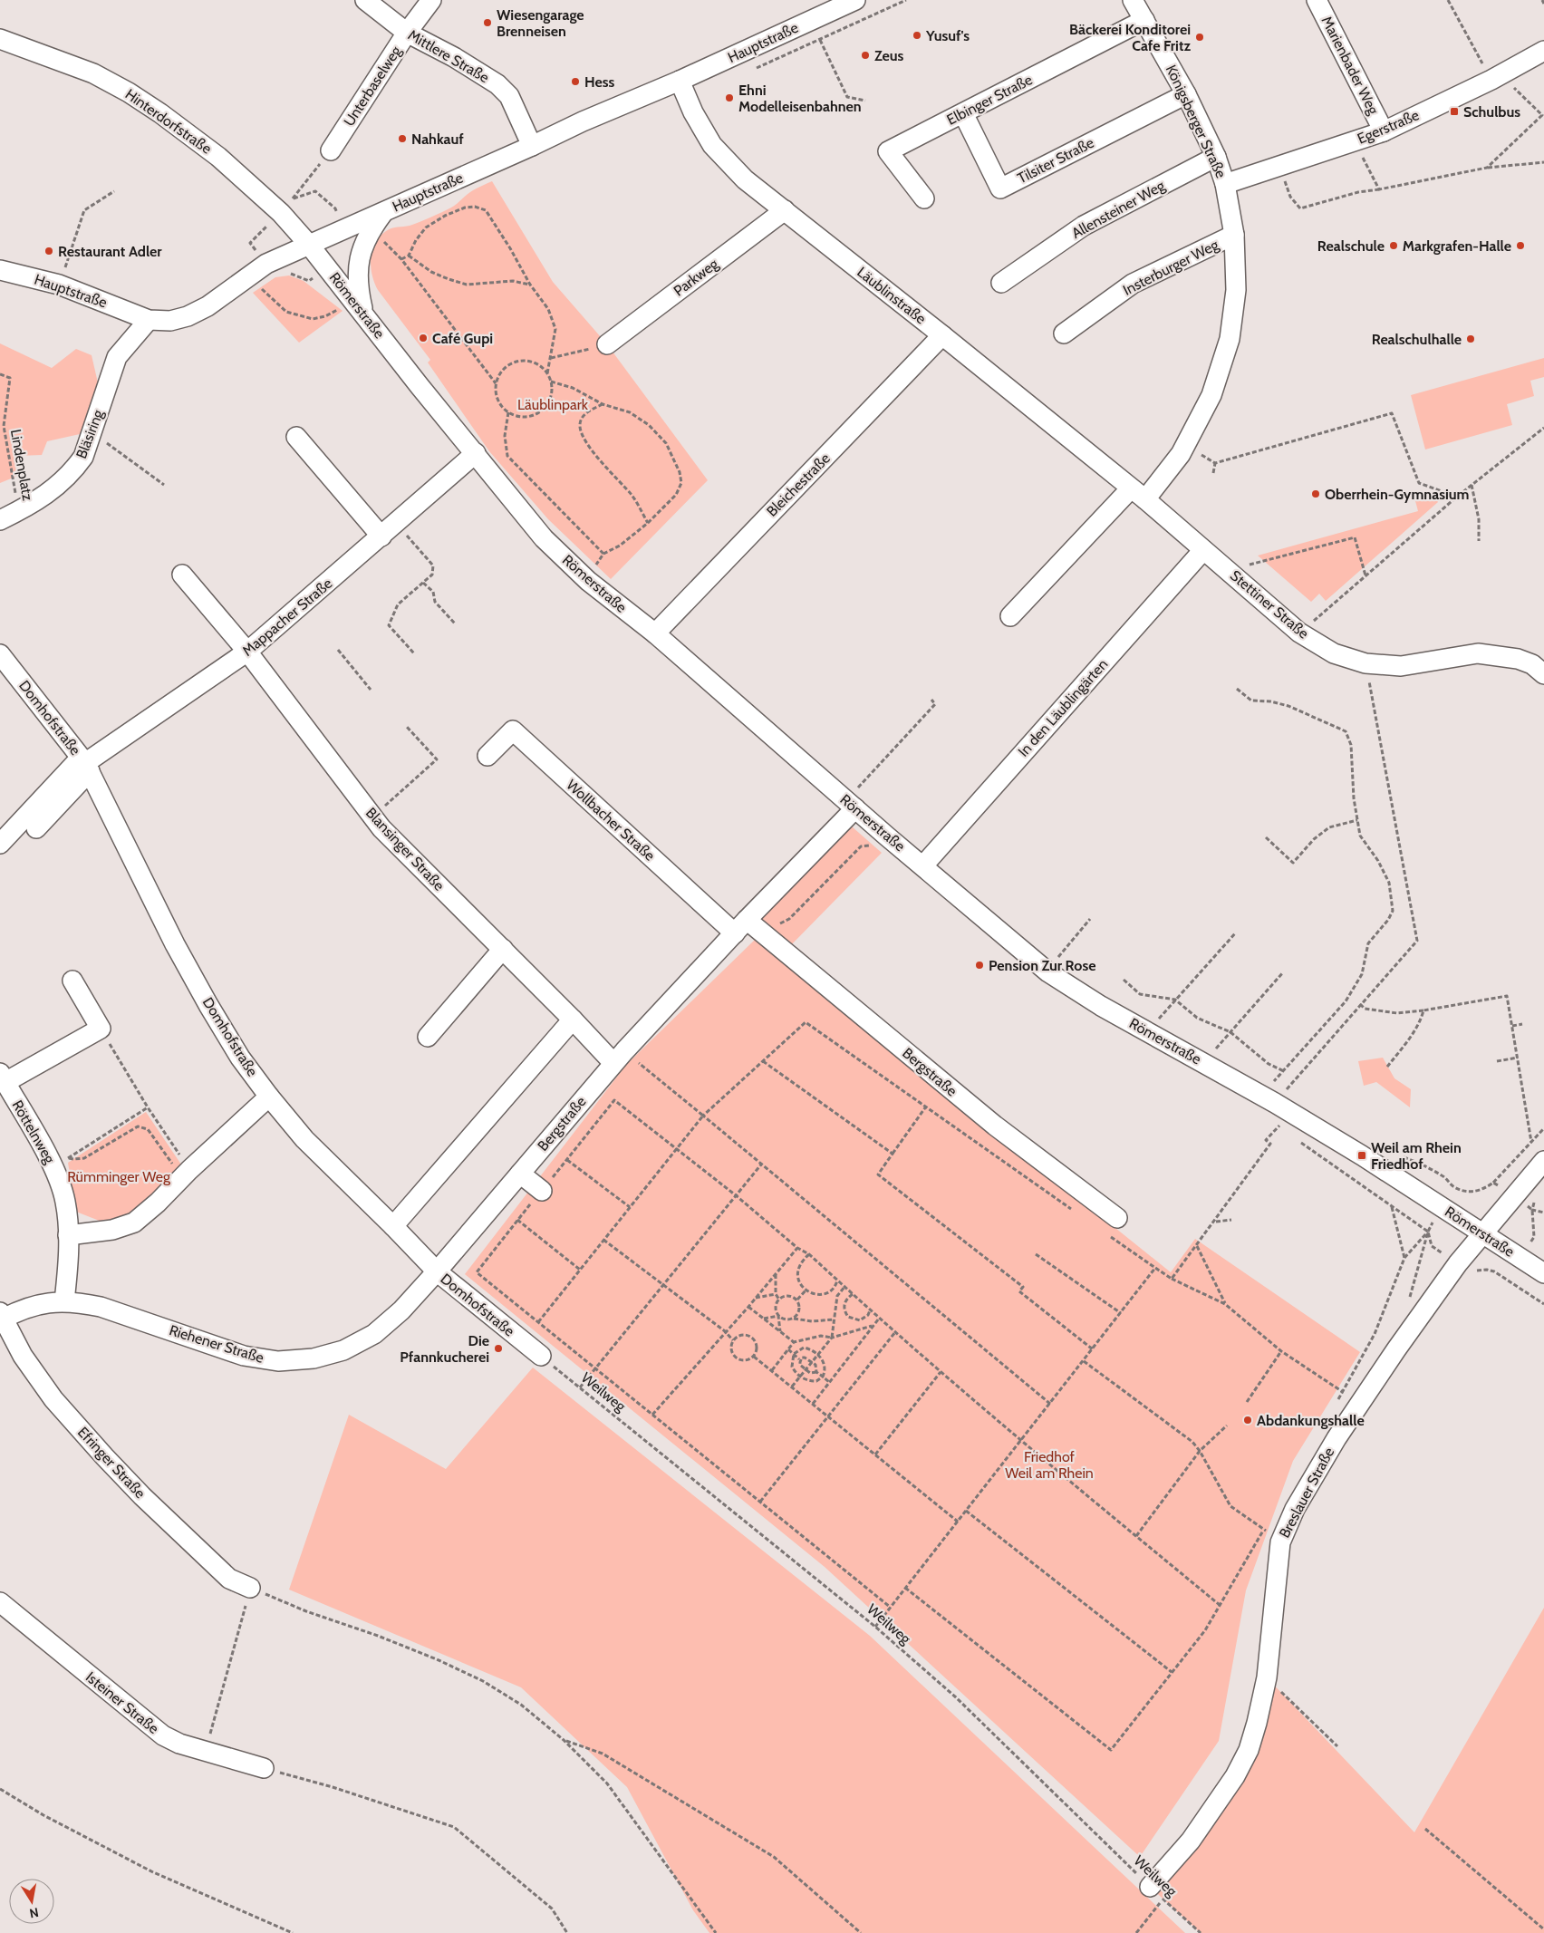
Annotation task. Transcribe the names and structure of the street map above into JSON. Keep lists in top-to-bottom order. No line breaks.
{"streets":{"street":["Hauptstraße","Mittlere Straße","Marienbader Weg","Unterbaselweg","Elbinger Straße","Hinterdorfstraße","Königsberger Straße","Egerstraße","Tilsiter Straße","Allensteiner Weg","Insterburger Weg","Parkweg","Läublinstraße","Römerstraße","Bläsiring","Bleichestraße","Stettiner Straße","Mappacher Straße","In den Läublingärten","Domhofstraße","Wollbacher Straße","Blansinger Straße","Bergstraße","Röttelnweg","Riehener Straße","Efringer Straße","Breslauer Straße","Isteiner Straße"],"path":["Lindenplatz","Weilweg"]},"crossings":[["Hauptstraße","Mittlere Straße"],["Hauptstraße","Hinterdorfstraße"],["Hauptstraße","Läublinstraße"],["Hauptstraße","Römerstraße"],["Hauptstraße","Bläsiring"],["Mittlere Straße","Unterbaselweg"],["Marienbader Weg","Egerstraße"],["Elbinger Straße","Königsberger Straße"],["Elbinger Straße","Tilsiter Straße"],["Hinterdorfstraße","Römerstraße"],["Königsberger Straße","Egerstraße"],["Königsberger Straße","Tilsiter Straße"],["Königsberger Straße","Allensteiner Weg"],["Königsberger Straße","Insterburger Weg"],["Königsberger Straße","Läublinstraße"],["Königsberger Straße","Stettiner Straße"],["Parkweg","Läublinstraße"],["Läublinstraße","Bleichestraße"],["Läublinstraße","Stettiner Straße"],["Römerstraße","Bleichestraße"],["Römerstraße","Mappacher Straße"],["Römerstraße","In den Läublingärten"],["Römerstraße","Bergstraße"],["Römerstraße","Breslauer Straße"],["Bläsiring","Lindenplatz"],["Stettiner Straße","In den Läublingärten"],["Mappacher Straße","Domhofstraße"],["Mappacher Straße","Blansinger Straße"],["Domhofstraße","Bergstraße"],["Domhofstraße","Riehener Straße"],["Domhofstraße","Weilweg"],["Wollbacher Straße","Bergstraße"],["Blansinger Straße","Bergstraße"],["Bergstraße","Riehener Straße"],["Röttelnweg","Riehener Straße"],["Riehener Straße","Efringer Straße"],["Weilweg","Breslauer Straße"]],"parks":["Läublinpark","Rümminger Weg","Friedhof Weil am Rhein"],"places":{"other":["Wiesengarage Brenneisen","Yusuf's","Bäckerei Konditorei Cafe Fritz","Zeus","Hess","Ehni Modelleisenbahnen","Nahkauf","Realschule","Markgrafen-Halle","Restaurant Adler","Café Gupi","Realschulhalle","Oberrhein-Gymnasium","Pension Zur Rose","Die Pfannkucherei","Abdankungshalle"],"transit":["Schulbus","Weil am Rhein Friedhof"]},"north":"bottom"}
